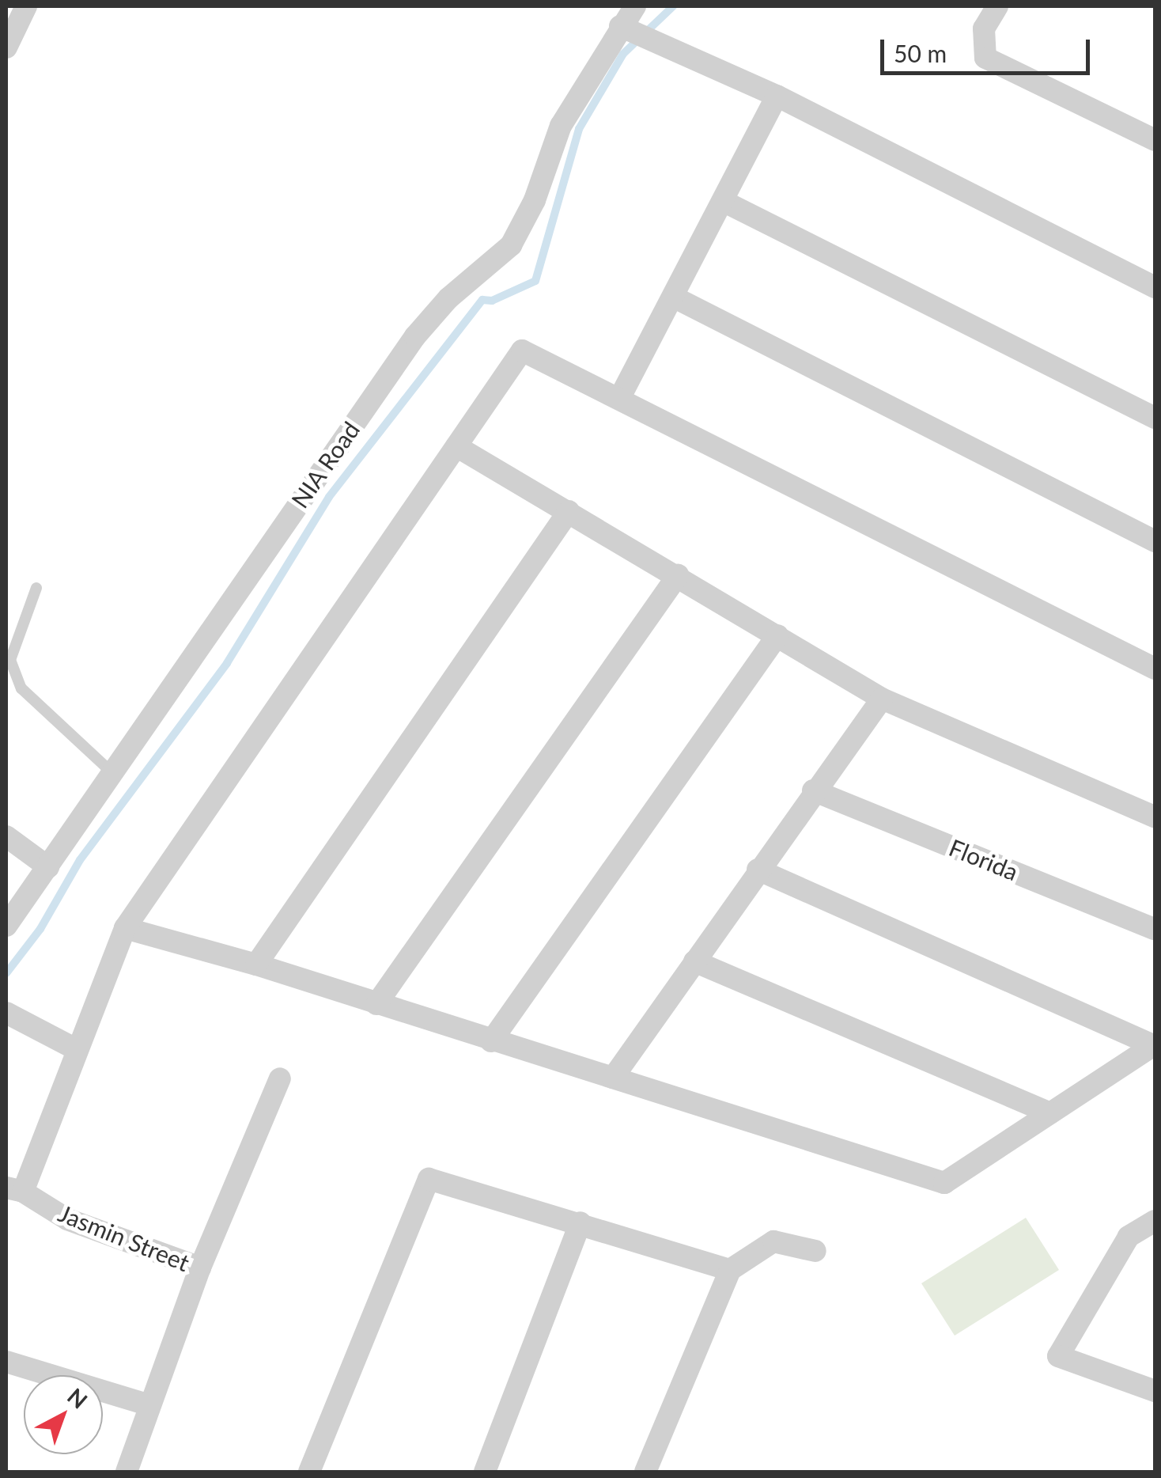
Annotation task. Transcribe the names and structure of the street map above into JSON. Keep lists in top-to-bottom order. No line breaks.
{"streets":{"street":["NIA Road","Florida","Jasmin Street"]},"scale_bar":"50 m","north":"top right"}
